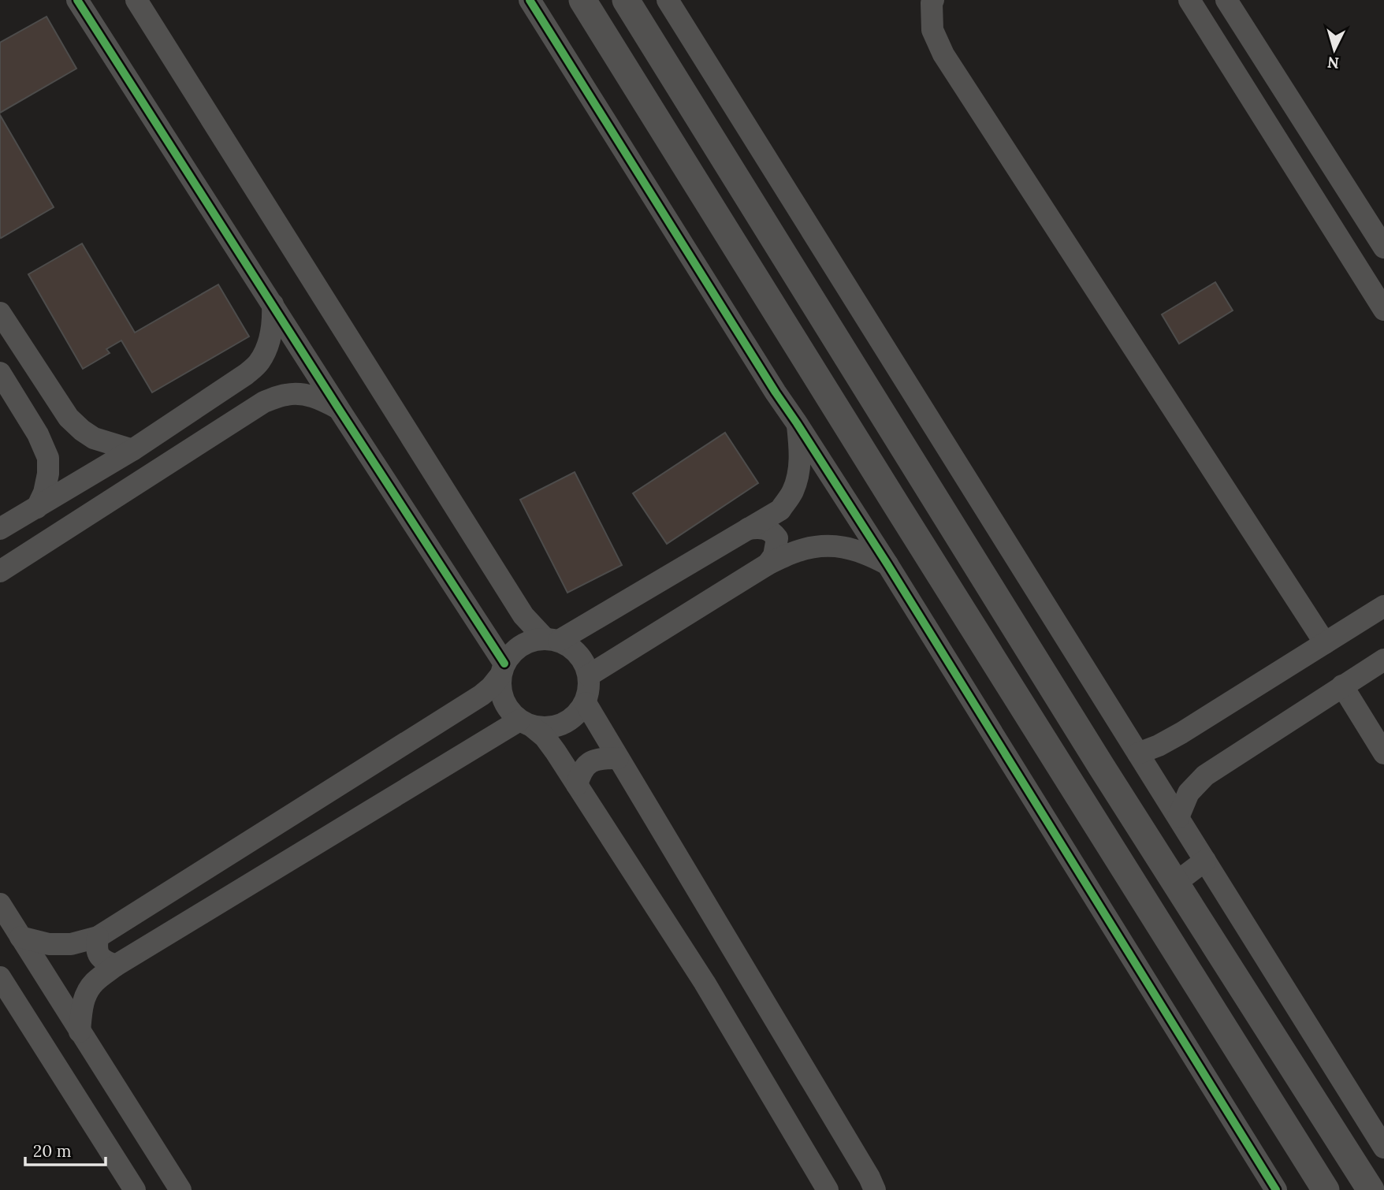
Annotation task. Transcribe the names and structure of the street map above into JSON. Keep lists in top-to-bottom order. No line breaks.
{"scale_bar":"20 m","north":"bottom"}
